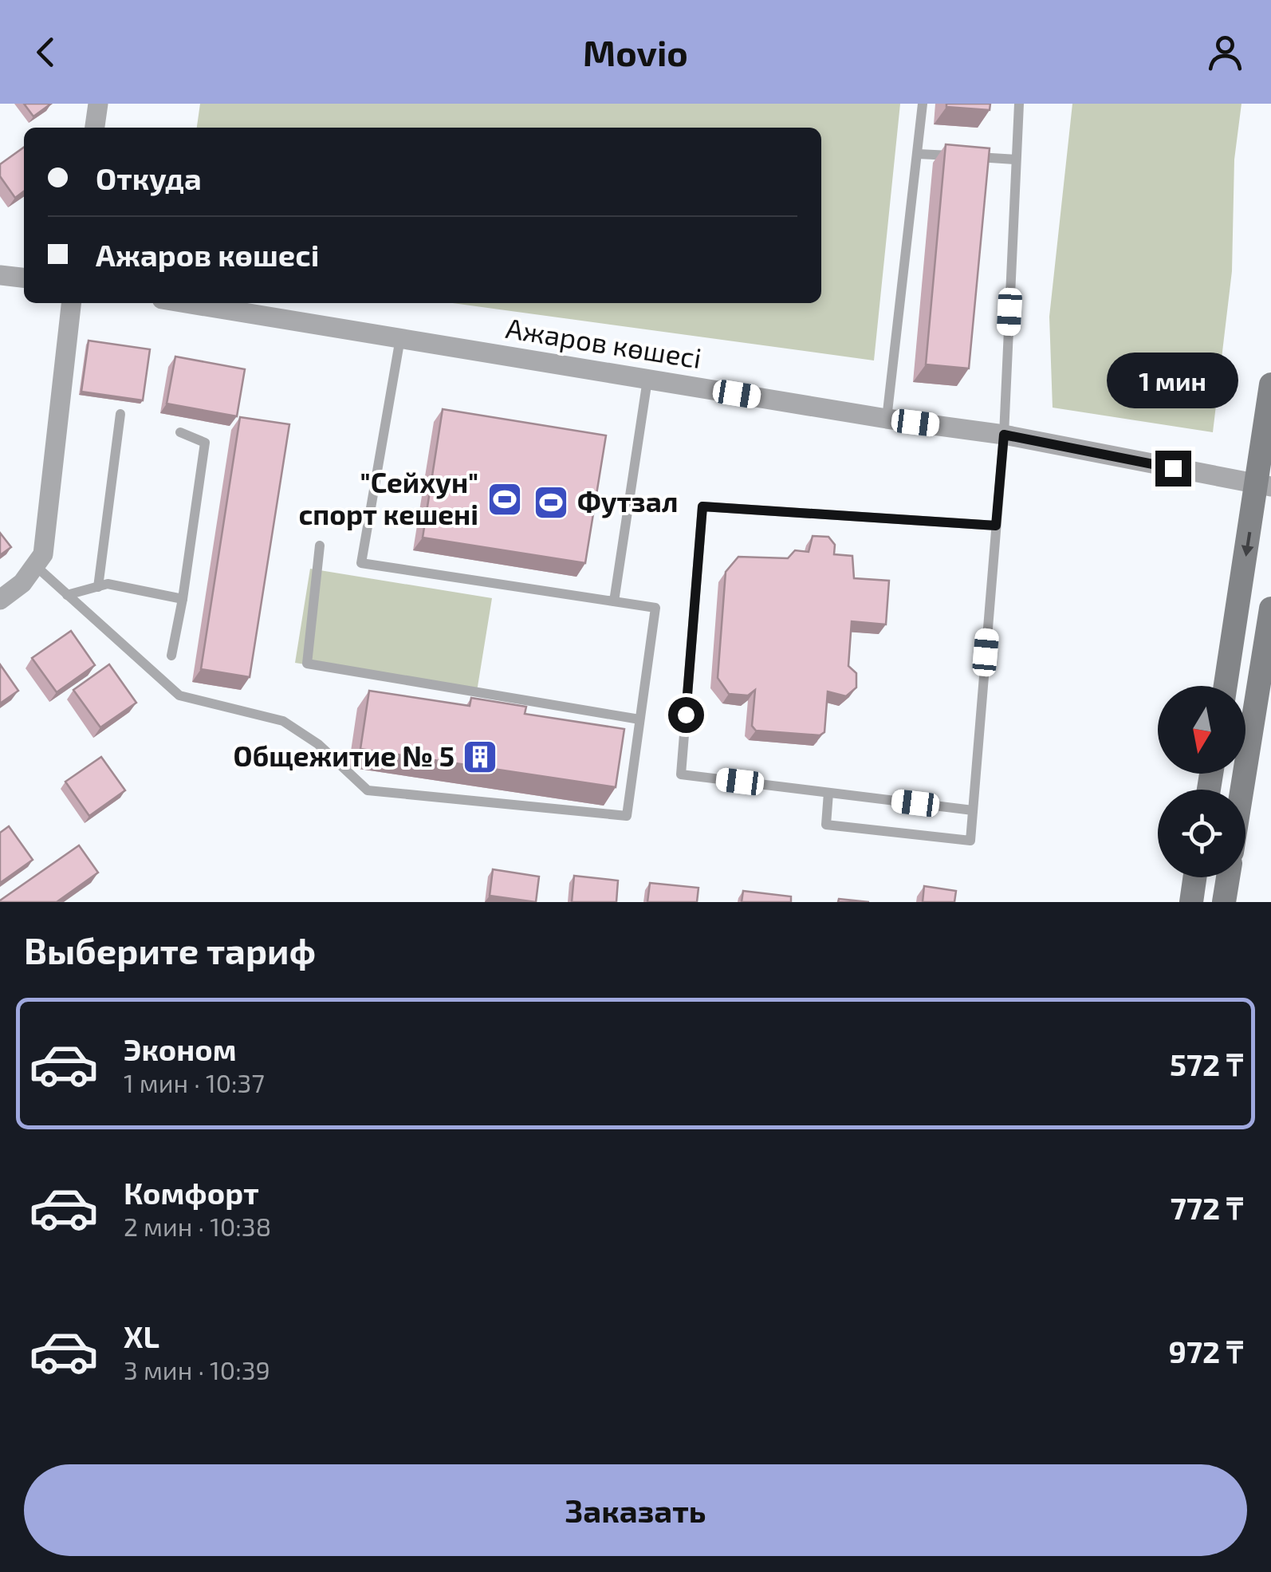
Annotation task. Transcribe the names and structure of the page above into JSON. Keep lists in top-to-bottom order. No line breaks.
{"streets":{"street":["Ажаров көшесі"]},"places":{"sports":["\"Сейхун\" спорт кешені","Футзал"],"building":["Общежитие № 5"]},"north":"bottom","page":{"header":"Movio","banner":["Откуда","Ажаров көшесі"],"bubble":"1 мин","heading":"Выберите тариф","list":[{"name":"Эконом","note":"1 мин · 10:37","value":"572 ₸"},{"name":"Комфорт","note":"2 мин · 10:38","value":"772 ₸"},{"name":"XL","note":"3 мин · 10:39","value":"972 ₸"}],"buttons":"Заказать"}}
